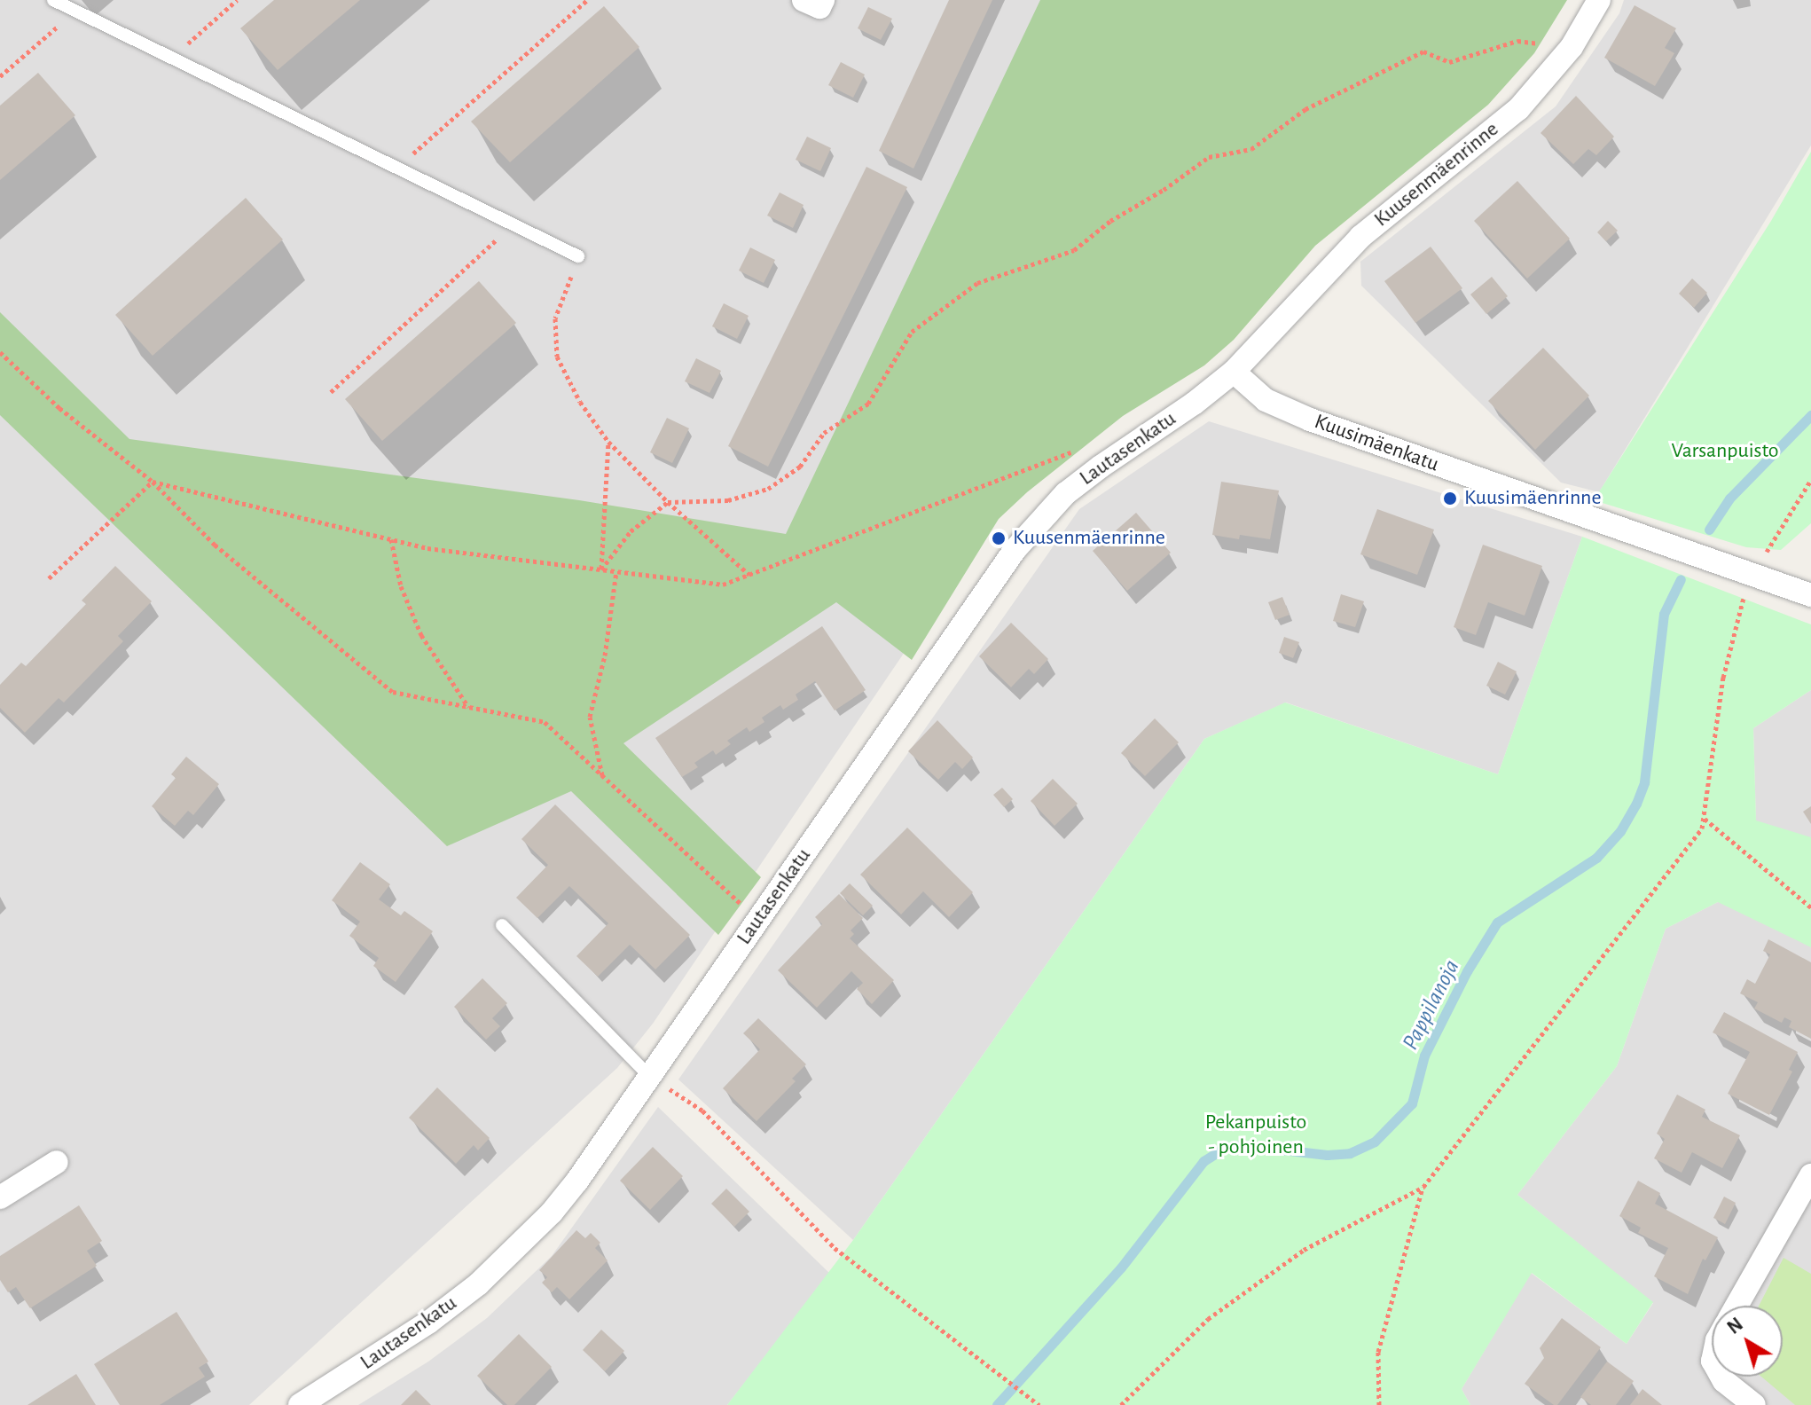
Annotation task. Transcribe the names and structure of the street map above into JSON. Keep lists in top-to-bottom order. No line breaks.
{"streets":{"street":["Kuusenmäenrinne","Kuusimäenkatu","Lautasenkatu"]},"crossings":[["Kuusenmäenrinne","Kuusimäenkatu"],["Kuusenmäenrinne","Lautasenkatu"],["Kuusimäenkatu","Lautasenkatu"]],"water":["Pappilanoja"],"parks":["Varsanpuisto","Pekanpuisto - pohjoinen"],"places":["Kuusimäenrinne","Kuusenmäenrinne"],"north":"top left"}
